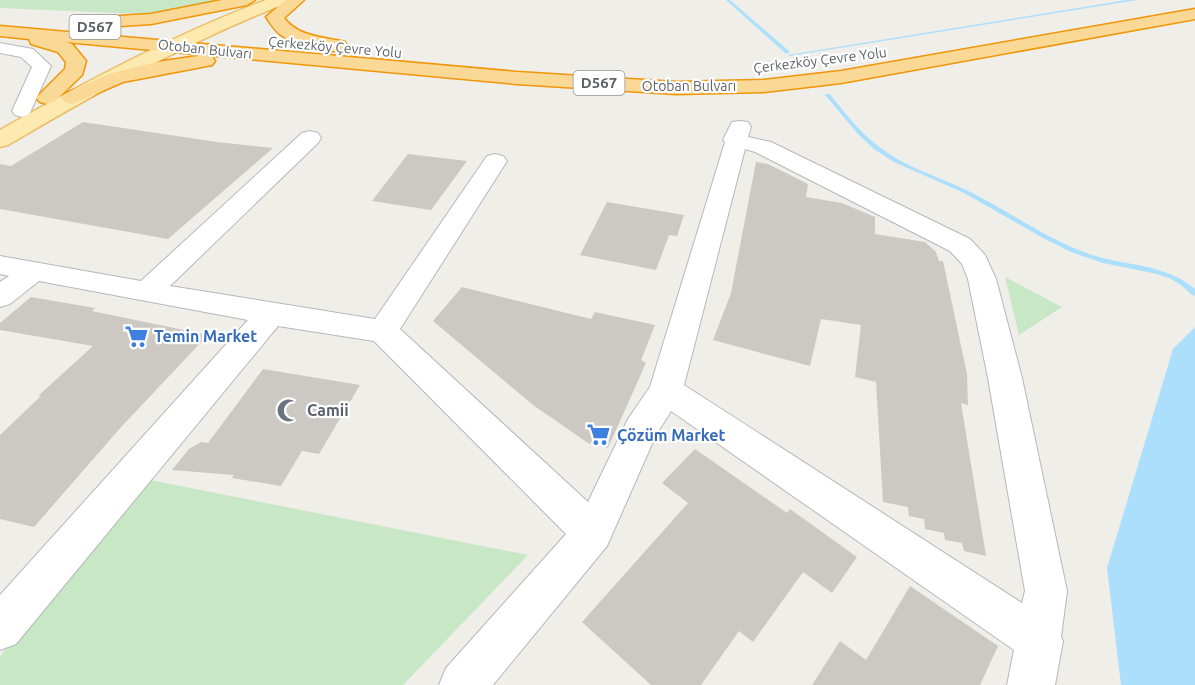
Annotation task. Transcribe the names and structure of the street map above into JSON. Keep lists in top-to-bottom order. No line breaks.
{"streets":{"highway":["D567","Çerkezköy Çevre Yolu","Otoban Bulvarı"]},"crossings":[["Çerkezköy Çevre Yolu","Otoban Bulvarı"]],"places":{"supermarket":["Temin Market","Çözüm Market"],"mosque":["Camii"]}}
